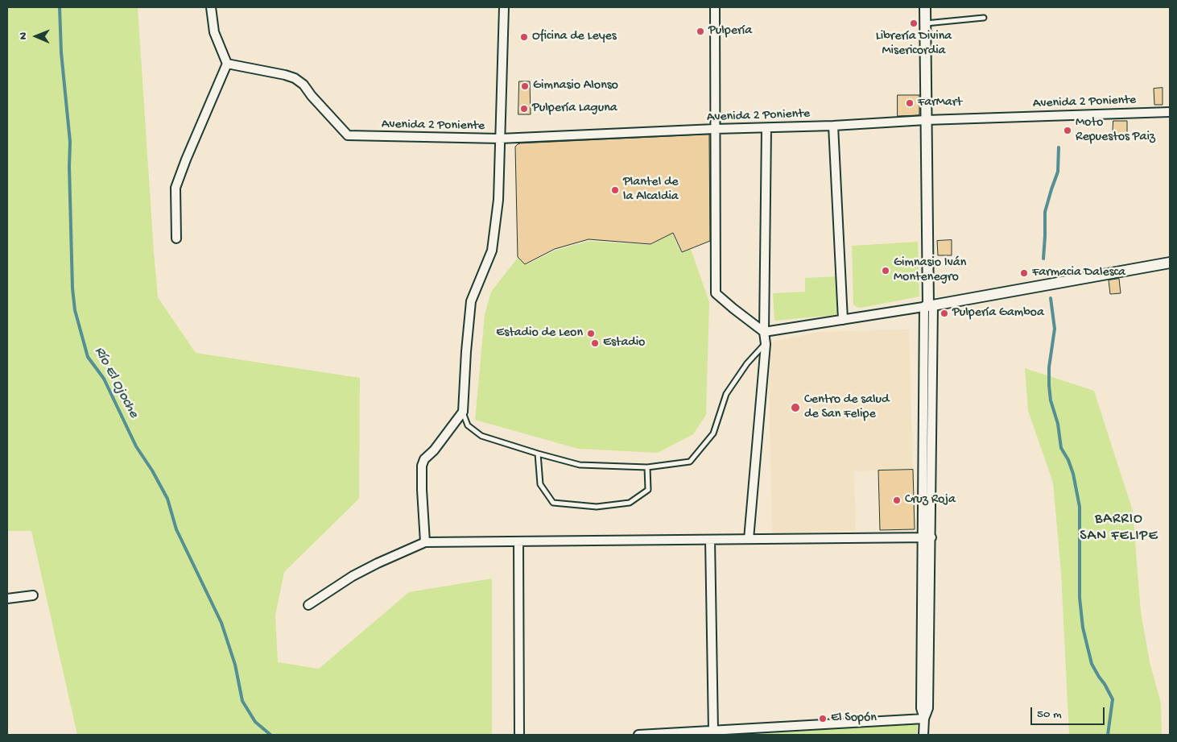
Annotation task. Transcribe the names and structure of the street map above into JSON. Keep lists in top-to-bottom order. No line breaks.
{"streets":{"street":["Avenida 2 Poniente"]},"districts":["BARRIO SAN FELIPE"],"water":["Río El Ojoche"],"places":["Librería Divina Misericordia","Pulpería","Oficina de Leyes","Gimnasio Alonso","FarMart","Pulpería Laguna","Moto Repuestos Paiz","Plantel de la Alcaldia","Gimnasio Iván Montenegro","Farmacia Dalesca","Pulpería Gamboa","Estadio de Leon","Estadio","Centro de salud de San Felipe","Cruz Roja","El Sopón"],"scale_bar":"50 m","north":"left"}
